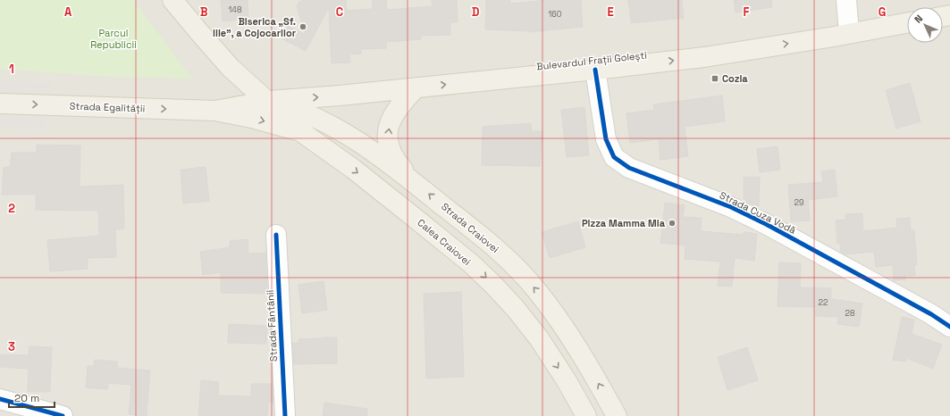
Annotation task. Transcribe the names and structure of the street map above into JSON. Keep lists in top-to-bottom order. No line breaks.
{"streets":{"main road":["Bulevardul Frații Golești","Strada Egalității","Strada Craiovei","Calea Craiovei"],"street":["Strada Cuza Vodă","Strada Fântânii"]},"crossings":[["Bulevardul Frații Golești","Strada Egalității"],["Bulevardul Frații Golești","Strada Cuza Vodă"],["Bulevardul Frații Golești","Strada Craiovei"],["Bulevardul Frații Golești","Calea Craiovei"],["Strada Craiovei","Calea Craiovei"]],"one_way":["Bulevardul Frații Golești","Strada Egalității","Strada Craiovei","Calea Craiovei"],"parks":["Parcul Republicii"],"places":{"other":["Biserica „Sf. Ilie”, a Cojocarilor","Pizza Mamma Mia"],"transit":["Cozia"]},"house_numbers":["148","160","29","22","28"],"scale_bar":"20 m","north":"top left","grid":{"columns":["A","B","C","D","E","F","G"],"rows":["1","2","3"]}}
